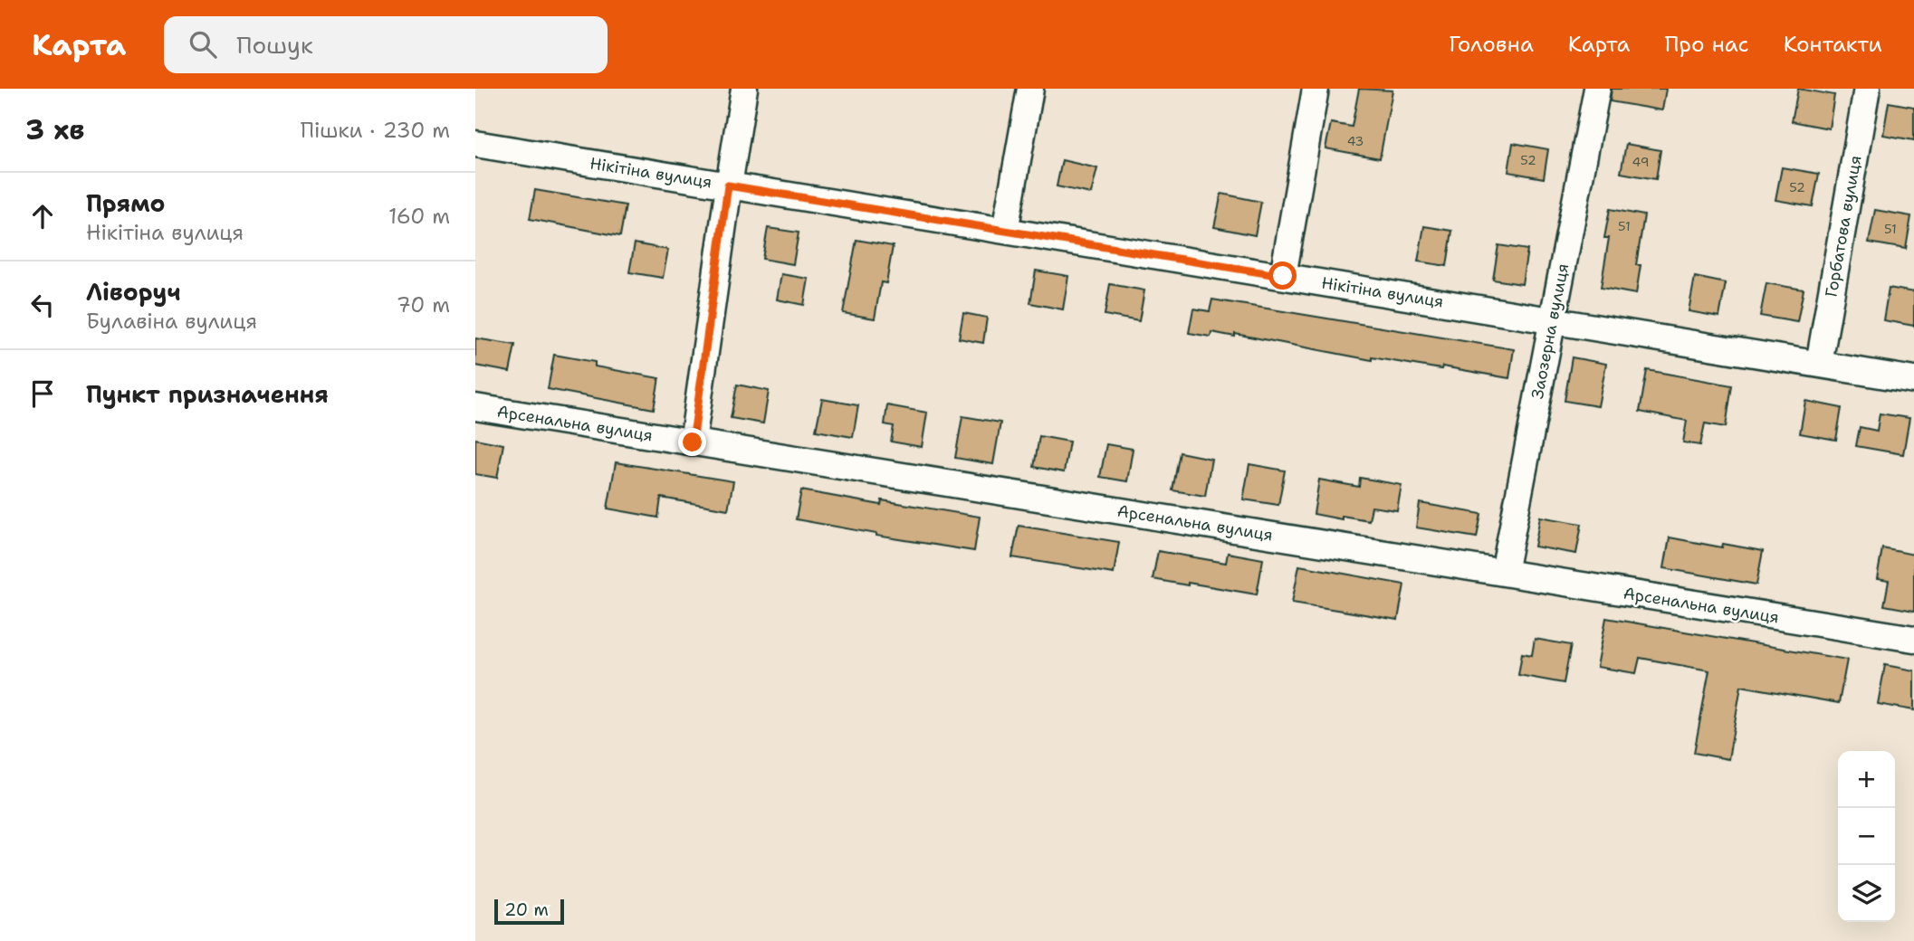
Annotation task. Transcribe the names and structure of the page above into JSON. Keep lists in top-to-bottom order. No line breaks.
{"streets":{"street":["Нікітіна вулиця","Горбатова вулиця","Заозерна вулиця","Арсенальна вулиця"]},"crossings":[["Нікітіна вулиця","Горбатова вулиця"],["Нікітіна вулиця","Заозерна вулиця"],["Заозерна вулиця","Арсенальна вулиця"]],"house_numbers":["43","52","49","52","51","51"],"scale_bar":"20 m","page":{"header":"Карта","search":"Пошук","nav":["Головна","Карта","Про нас","Контакти"],"heading":["3 хв","Пішки · 230 m"],"list":[["Прямо","Нікітіна вулиця","160 m"],["Ліворуч","Булавіна вулиця","70 m"],"Пункт призначення"],"map_buttons":["+","−"],"scale":"20 m"}}
